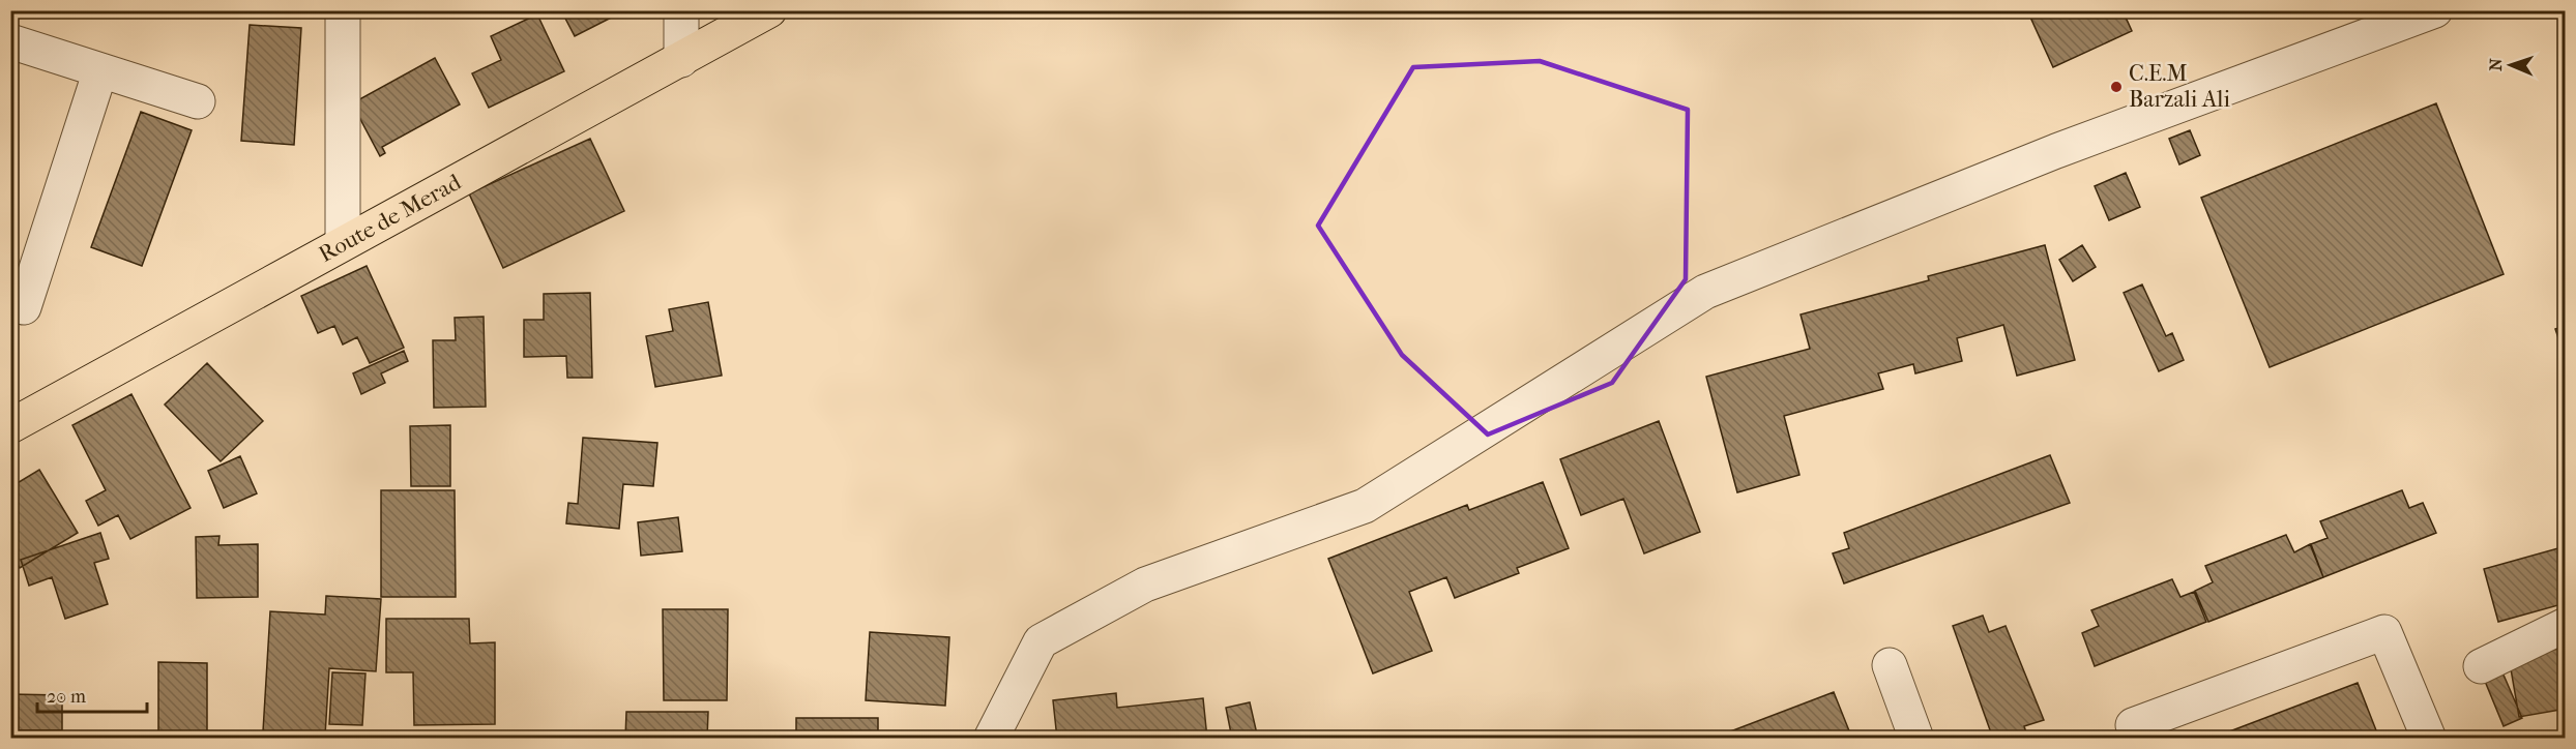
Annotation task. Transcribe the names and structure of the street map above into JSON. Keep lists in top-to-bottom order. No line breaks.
{"streets":{"main road":["Route de Merad"]},"places":["C.E.M Barzali Ali"],"scale_bar":"20 m","north":"left"}
